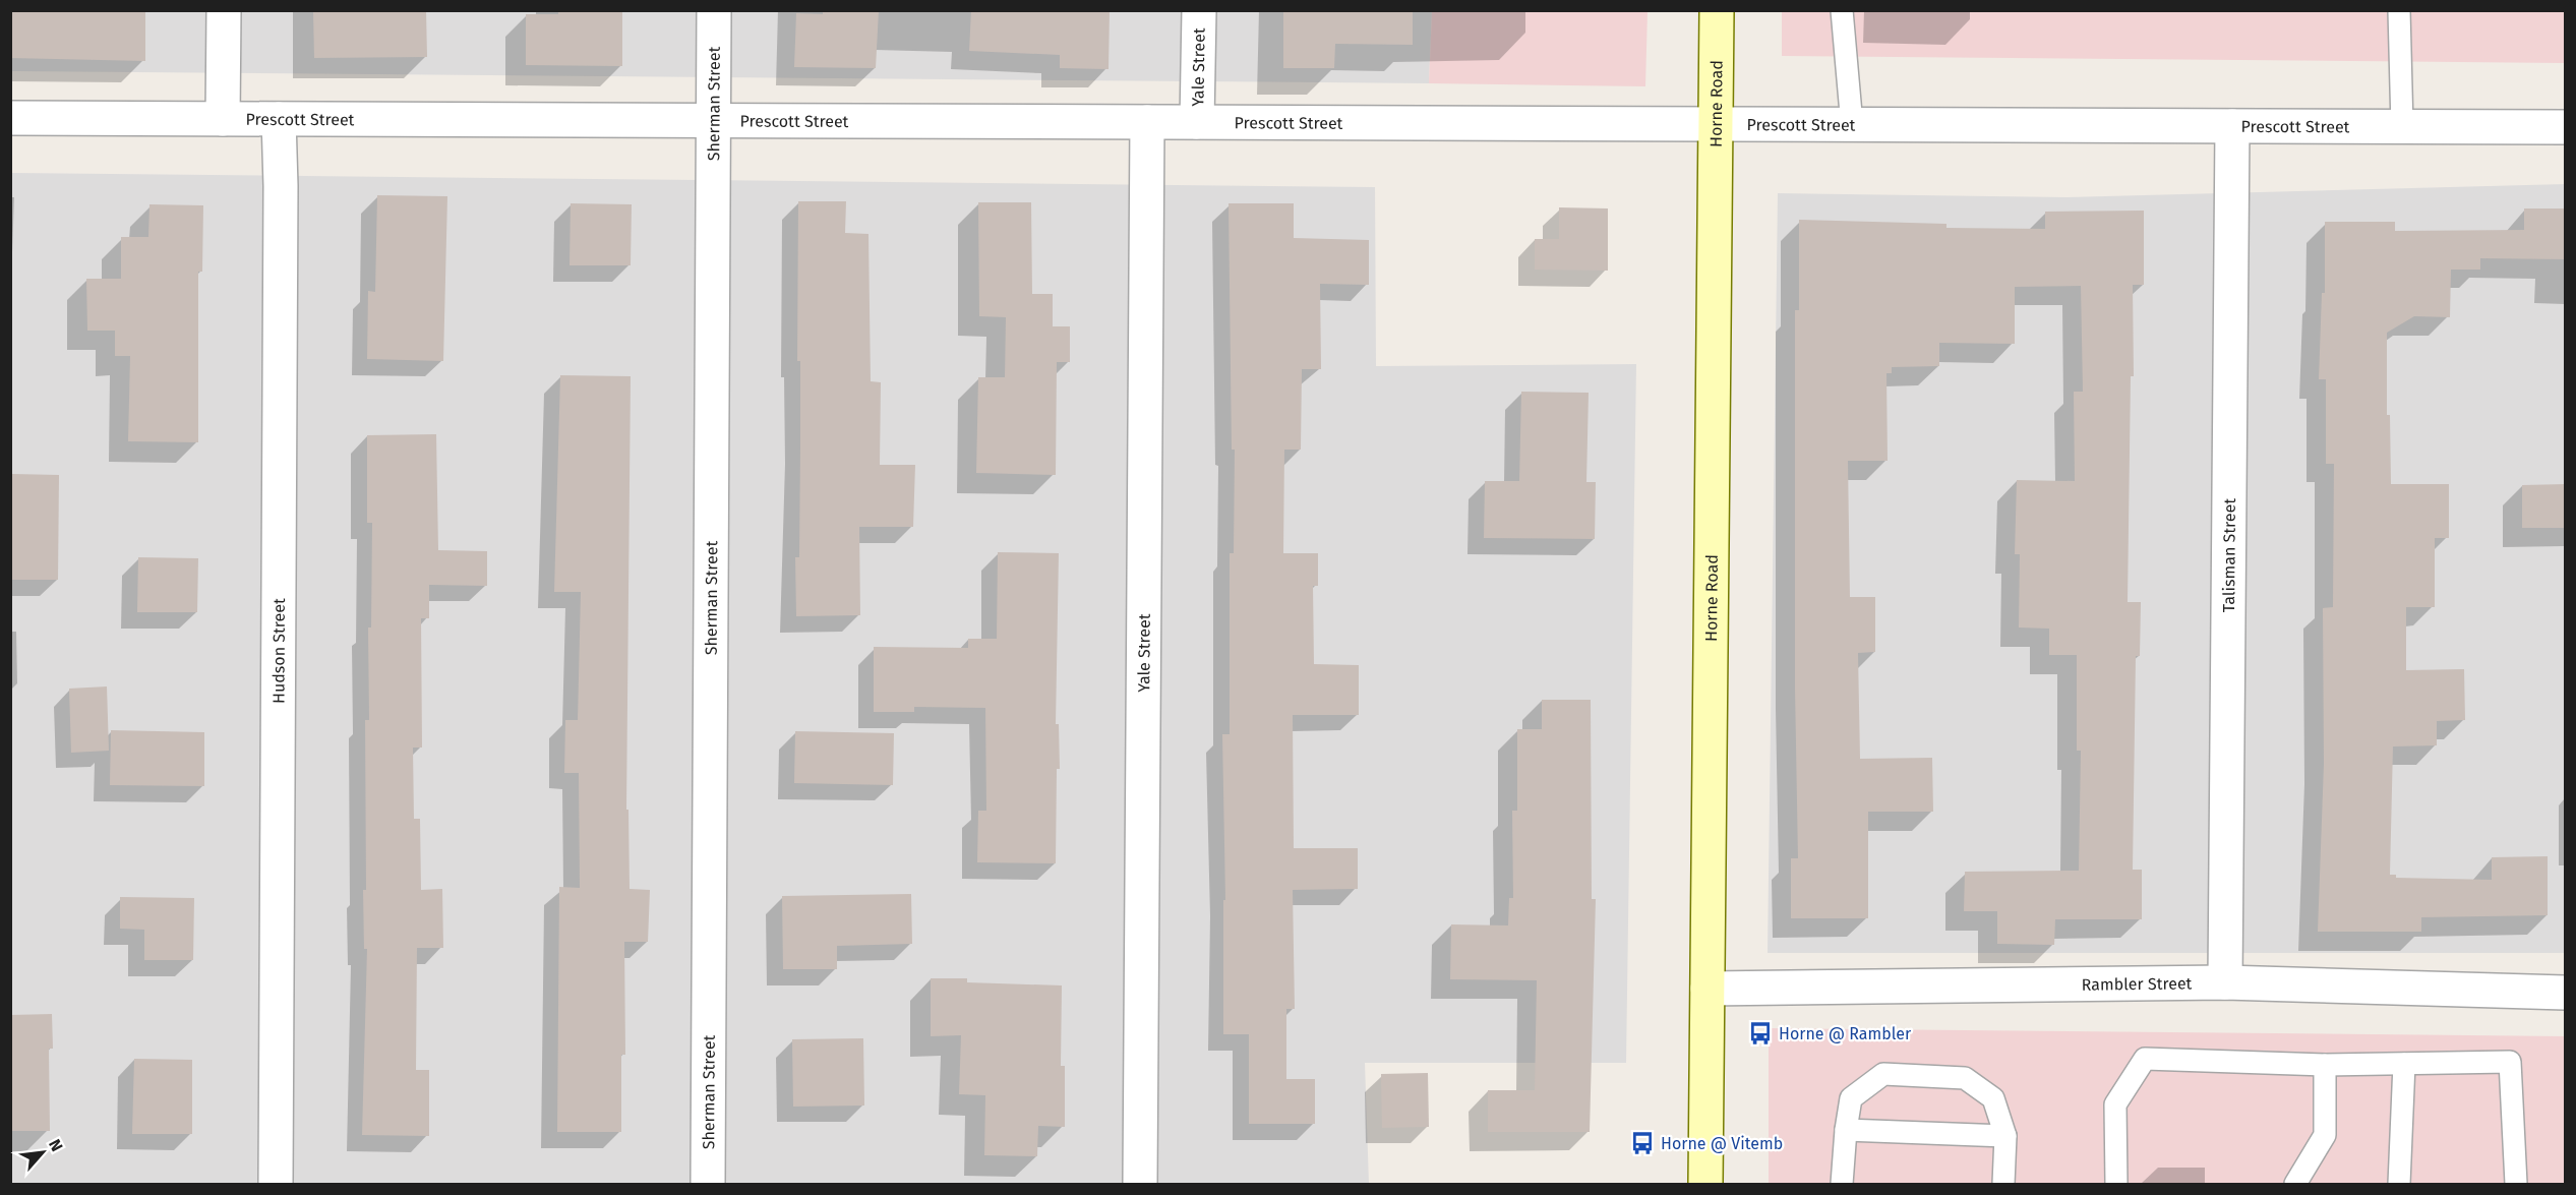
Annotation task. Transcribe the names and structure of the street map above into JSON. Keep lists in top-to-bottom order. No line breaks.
{"streets":{"main road":["Horne Road"],"street":["Yale Street","Sherman Street","Prescott Street","Talisman Street","Hudson Street","Rambler Street"]},"crossings":[["Yale Street","Prescott Street"],["Sherman Street","Prescott Street"],["Horne Road","Prescott Street"],["Horne Road","Rambler Street"],["Prescott Street","Talisman Street"],["Prescott Street","Hudson Street"],["Talisman Street","Rambler Street"]],"places":{"bus stop":["Horne @ Rambler","Horne @ Vitemb"]},"north":"top right"}
